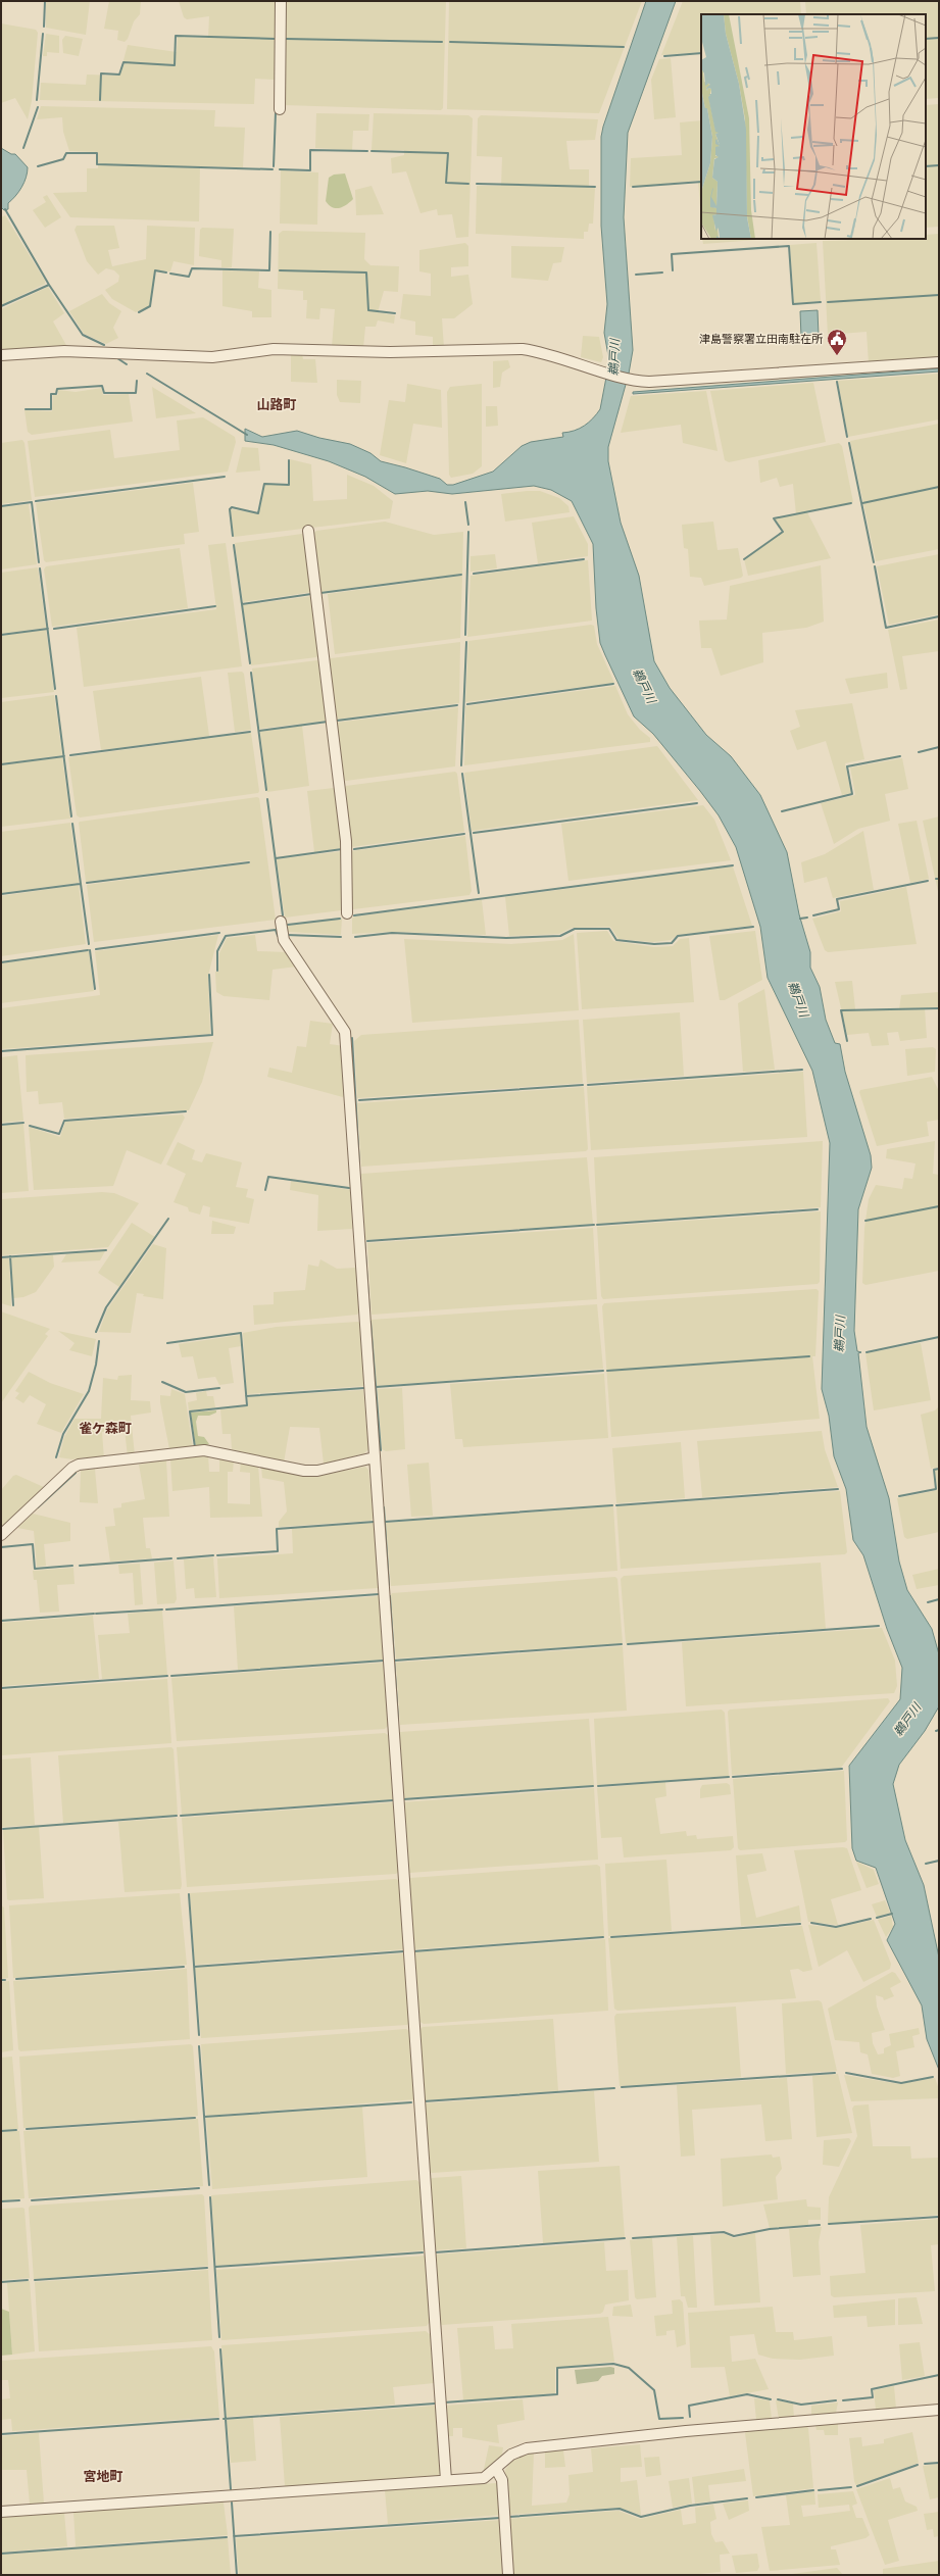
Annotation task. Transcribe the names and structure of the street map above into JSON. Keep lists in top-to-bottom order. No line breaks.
{"districts":["山路町","雀ケ森町","宮地町"],"water":["鵜戸川"],"places":{"public building":["津島警察署立田南駐在所"]}}
